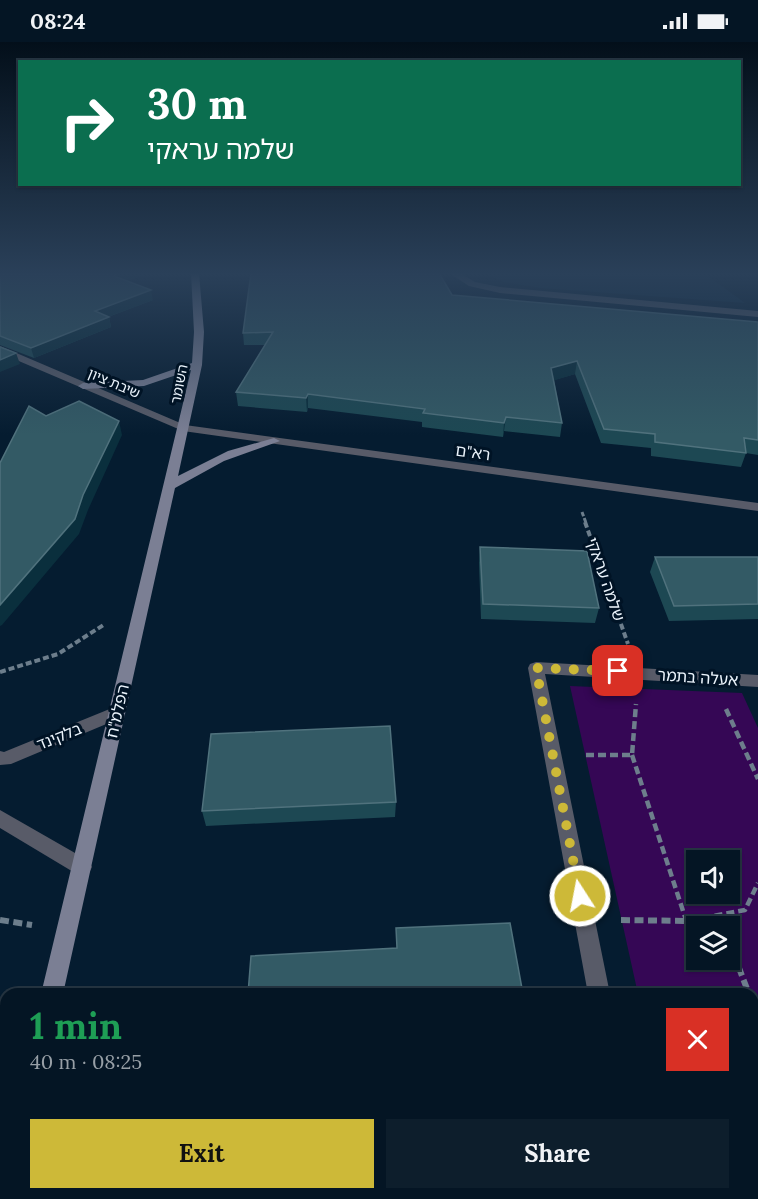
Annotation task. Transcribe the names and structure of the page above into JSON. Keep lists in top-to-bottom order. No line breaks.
{"streets":{"street":["שיבת ציון","השומר","רא\"ם","אעלה בתמר","הפלמ\"ח","בלקינד"],"path":["שלמה עראקי"]},"crossings":[["שיבת ציון","השומר"],["שיבת ציון","רא\"ם"],["שיבת ציון","הפלמ\"ח"],["השומר","רא\"ם"],["השומר","הפלמ\"ח"],["רא\"ם","שלמה עראקי"],["רא\"ם","הפלמ\"ח"],["שלמה עראקי","אעלה בתמר"],["הפלמ\"ח","בלקינד"]],"page":{"status":"08:24","turn":["30 m","שלמה עראקי"],"heading":["1 min","40 m · 08:25"],"buttons":["Exit","Share"]}}
